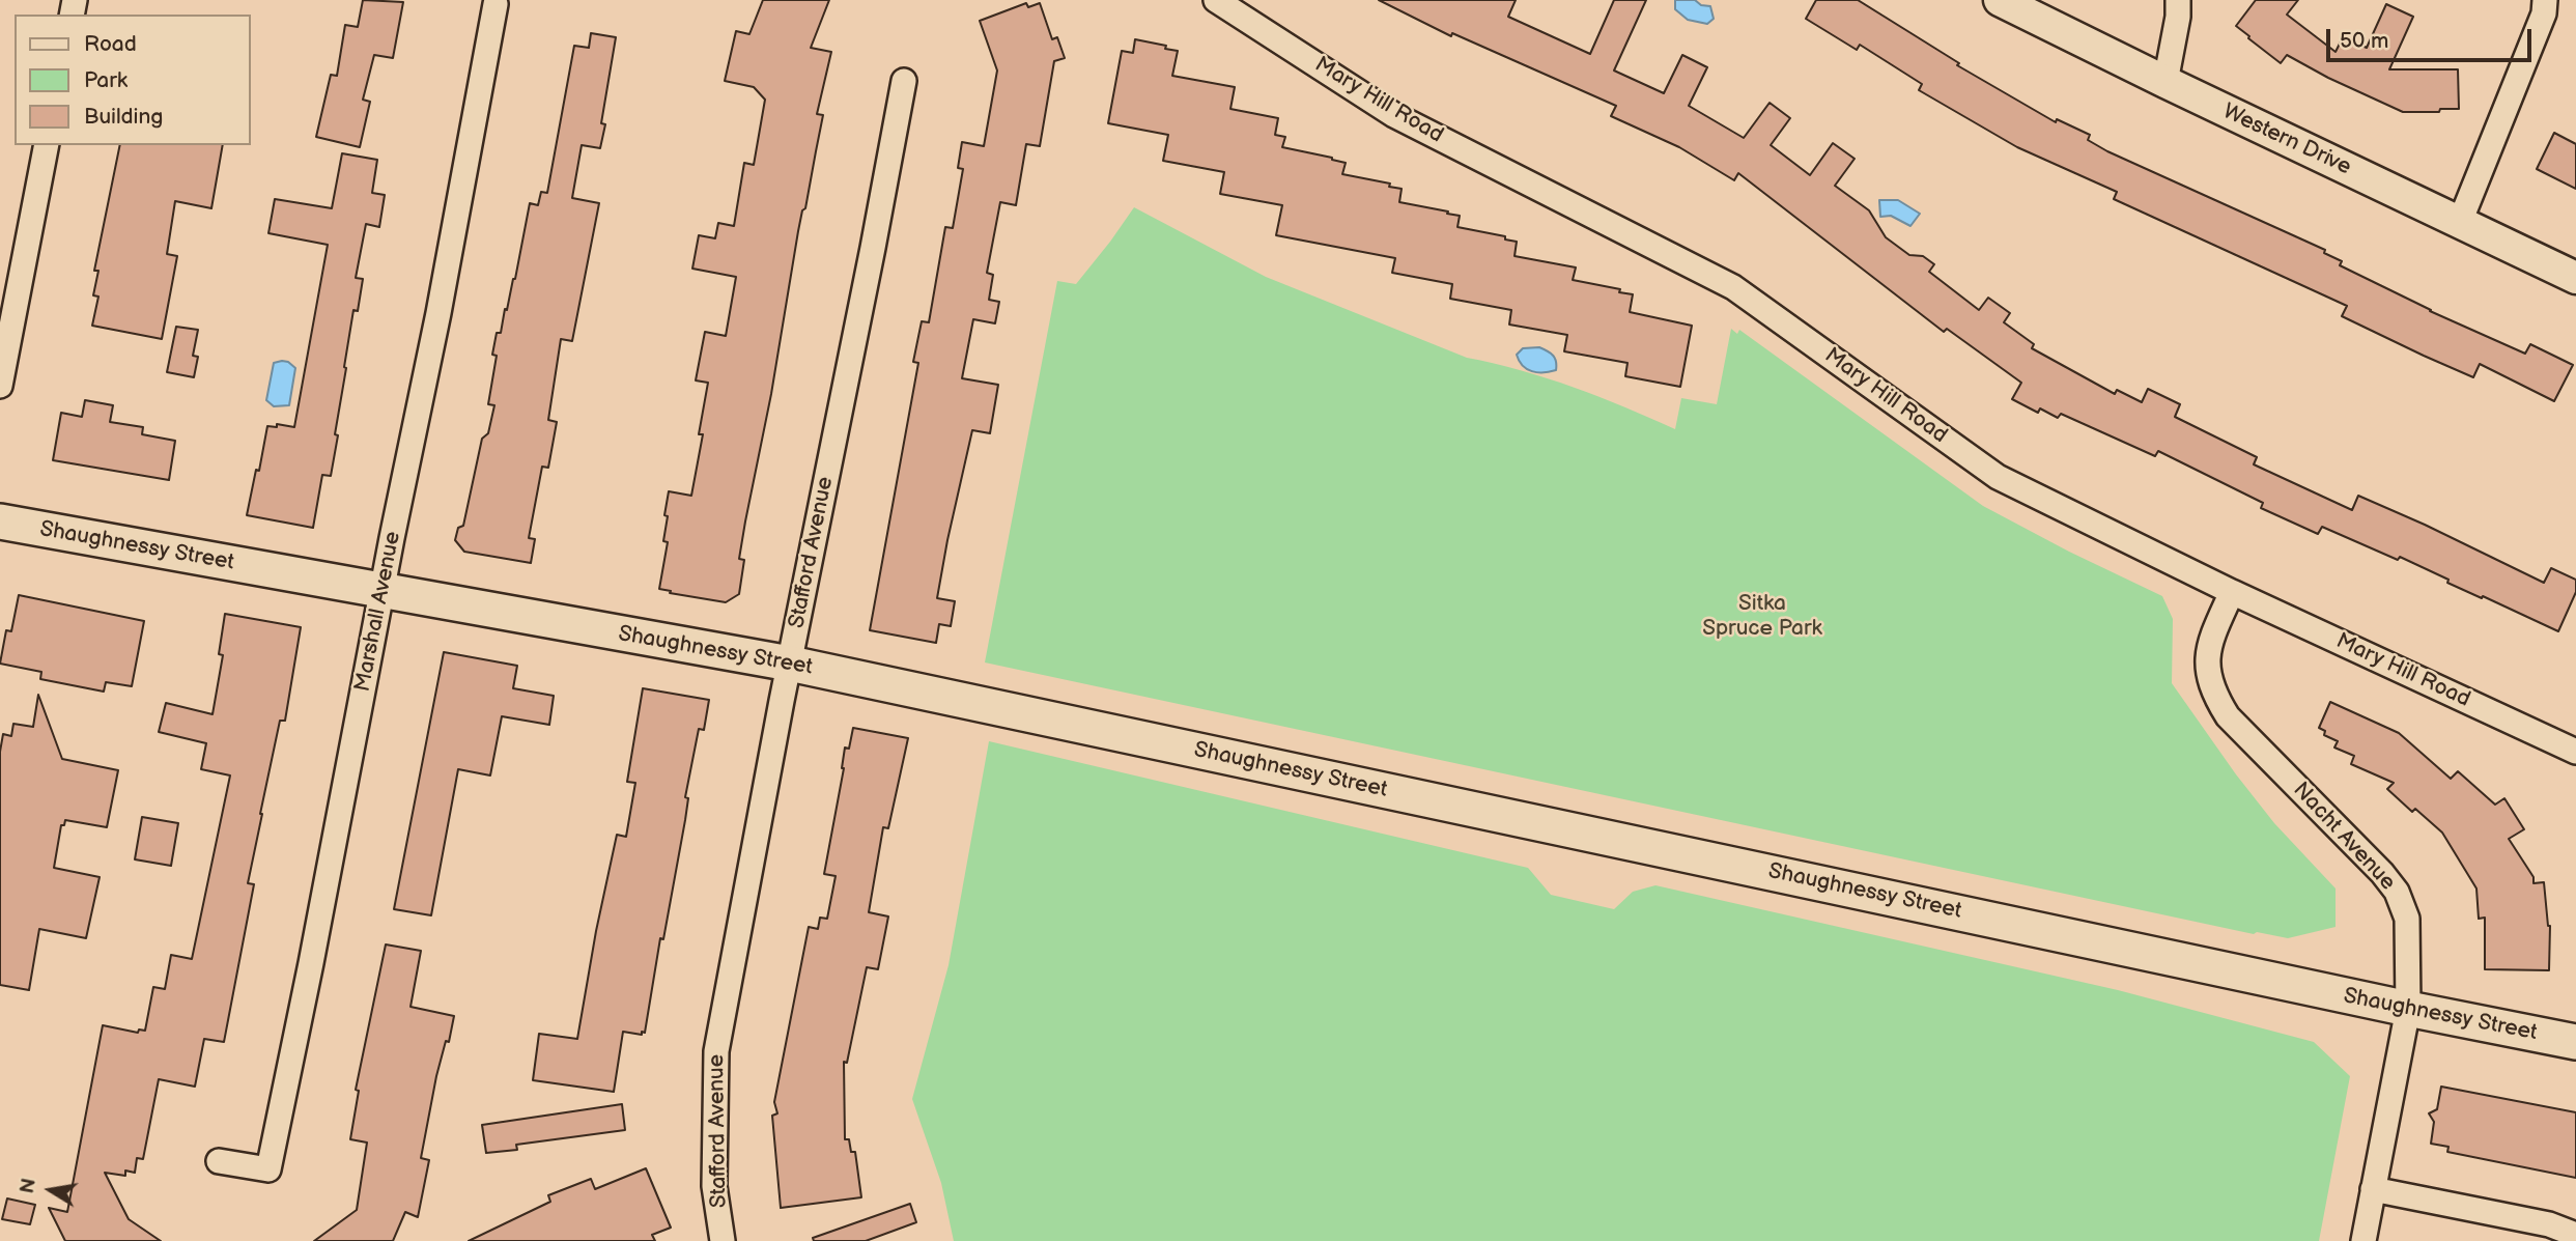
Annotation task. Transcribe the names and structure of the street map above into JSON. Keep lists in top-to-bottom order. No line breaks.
{"streets":{"main road":["Shaughnessy Street"],"street":["Mary Hill Road","Western Drive","Stafford Avenue","Marshall Avenue","Nacht Avenue"]},"crossings":[["Mary Hill Road","Nacht Avenue"],["Shaughnessy Street","Stafford Avenue"],["Shaughnessy Street","Marshall Avenue"],["Shaughnessy Street","Nacht Avenue"]],"parks":["Sitka Spruce Park"],"legend":["Road","Park","Building"],"scale_bar":"50 m","north":"left"}
